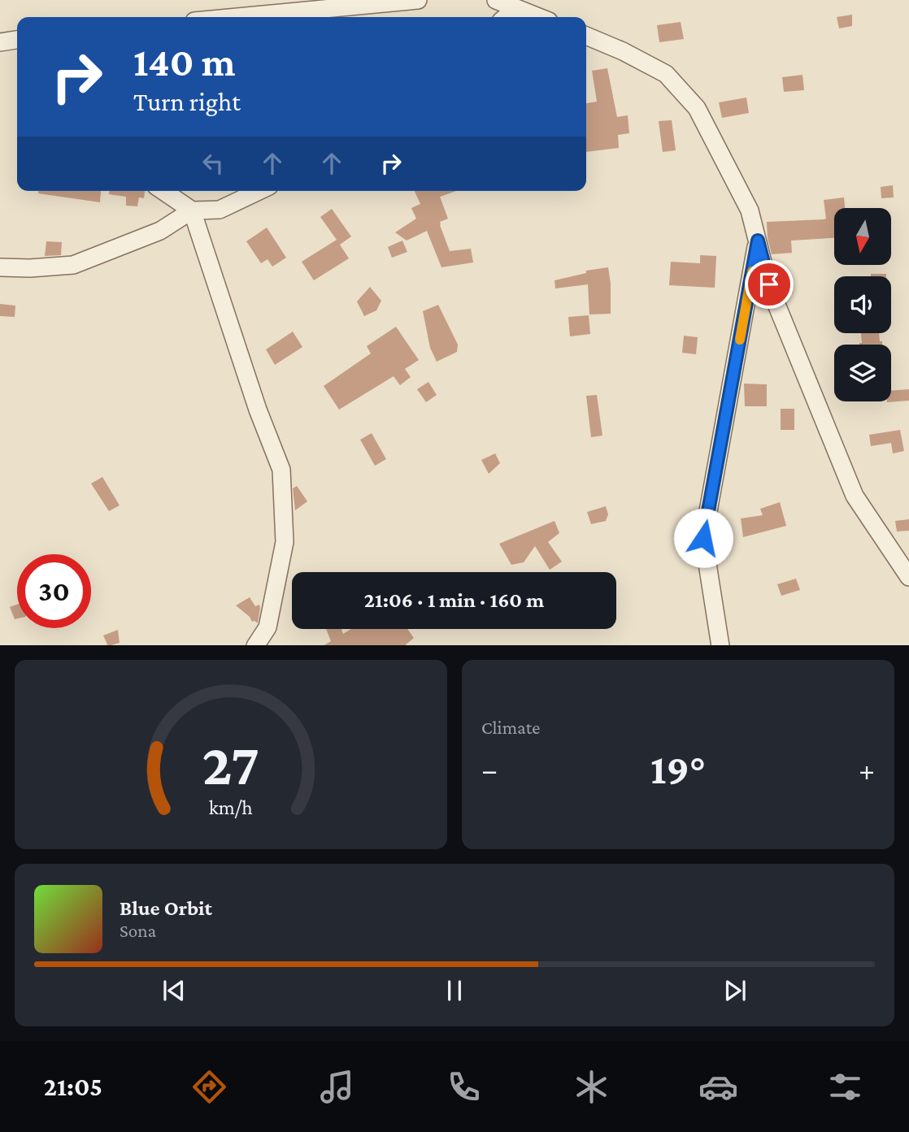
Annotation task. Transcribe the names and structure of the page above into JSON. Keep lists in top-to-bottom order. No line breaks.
{"north":"bottom","page":{"turn":["140 m","Turn right"],"limit":"30","trip":"21:06 · 1 min · 160 m","tile":"Climate","heat":["−","19°","+"],"song":["Blue Orbit","Sona"],"tabs":"21:05","gauge":["27","km/h"]}}
